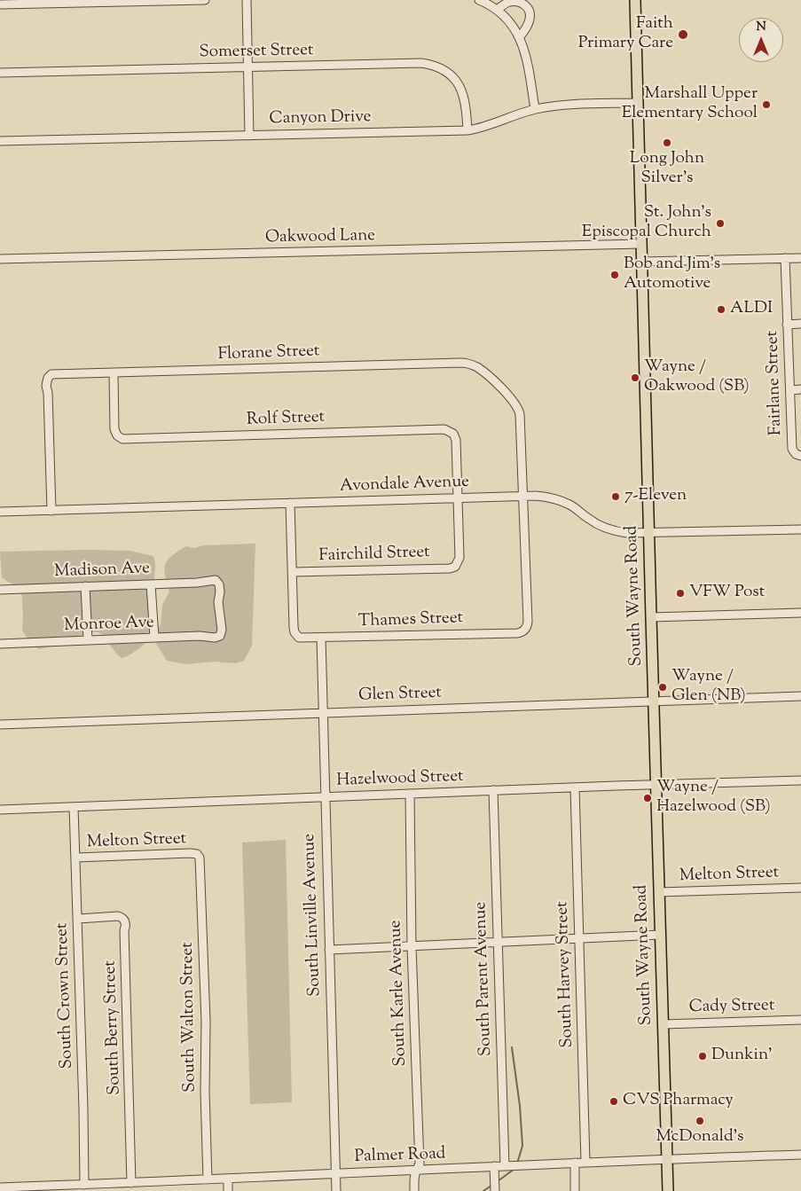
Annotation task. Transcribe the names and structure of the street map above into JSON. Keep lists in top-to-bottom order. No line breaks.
{"streets":{"main road":["South Wayne Road"],"street":["Somerset Street","Canyon Drive","Oakwood Lane","Florane Street","Fairlane Street","Rolf Street","Avondale Avenue","Fairchild Street","Madison Ave","Thames Street","Monroe Ave","Glen Street","Hazelwood Street","Melton Street","South Linville Avenue","South Harvey Street","South Parent Avenue","South Karle Avenue","South Crown Street","Cady Street","South Walton Street","South Berry Street","Palmer Road"]},"crossings":[["Somerset Street","Canyon Drive"],["Canyon Drive","South Wayne Road"],["Oakwood Lane","South Wayne Road"],["Florane Street","Rolf Street"],["Florane Street","Avondale Avenue"],["Florane Street","Thames Street"],["Rolf Street","Avondale Avenue"],["Rolf Street","Fairchild Street"],["Avondale Avenue","Fairchild Street"],["Avondale Avenue","South Wayne Road"],["Avondale Avenue","Thames Street"],["Fairchild Street","Thames Street"],["Madison Ave","Monroe Ave"],["South Wayne Road","Glen Street"],["South Wayne Road","Hazelwood Street"],["South Wayne Road","Melton Street"],["South Wayne Road","Cady Street"],["South Wayne Road","Palmer Road"],["Thames Street","South Linville Avenue"],["Glen Street","South Linville Avenue"],["Hazelwood Street","South Linville Avenue"],["Hazelwood Street","South Harvey Street"],["Hazelwood Street","South Parent Avenue"],["Hazelwood Street","South Karle Avenue"],["Hazelwood Street","South Crown Street"],["Melton Street","South Crown Street"],["Melton Street","South Walton Street"],["South Linville Avenue","Palmer Road"],["South Harvey Street","Palmer Road"],["South Parent Avenue","Palmer Road"],["South Karle Avenue","Palmer Road"],["South Crown Street","South Berry Street"],["South Crown Street","Palmer Road"],["South Walton Street","Palmer Road"],["South Berry Street","Palmer Road"]],"places":["Faith Primary Care","Marshall Upper Elementary School","Long John Silver's","St. John's Episcopal Church","Bob and Jim's Automotive","ALDI","Wayne / Oakwood (SB)","7-Eleven","VFW Post","Wayne / Glen (NB)","Wayne / Hazelwood (SB)","Dunkin'","CVS Pharmacy","McDonald's"],"north":"top"}
